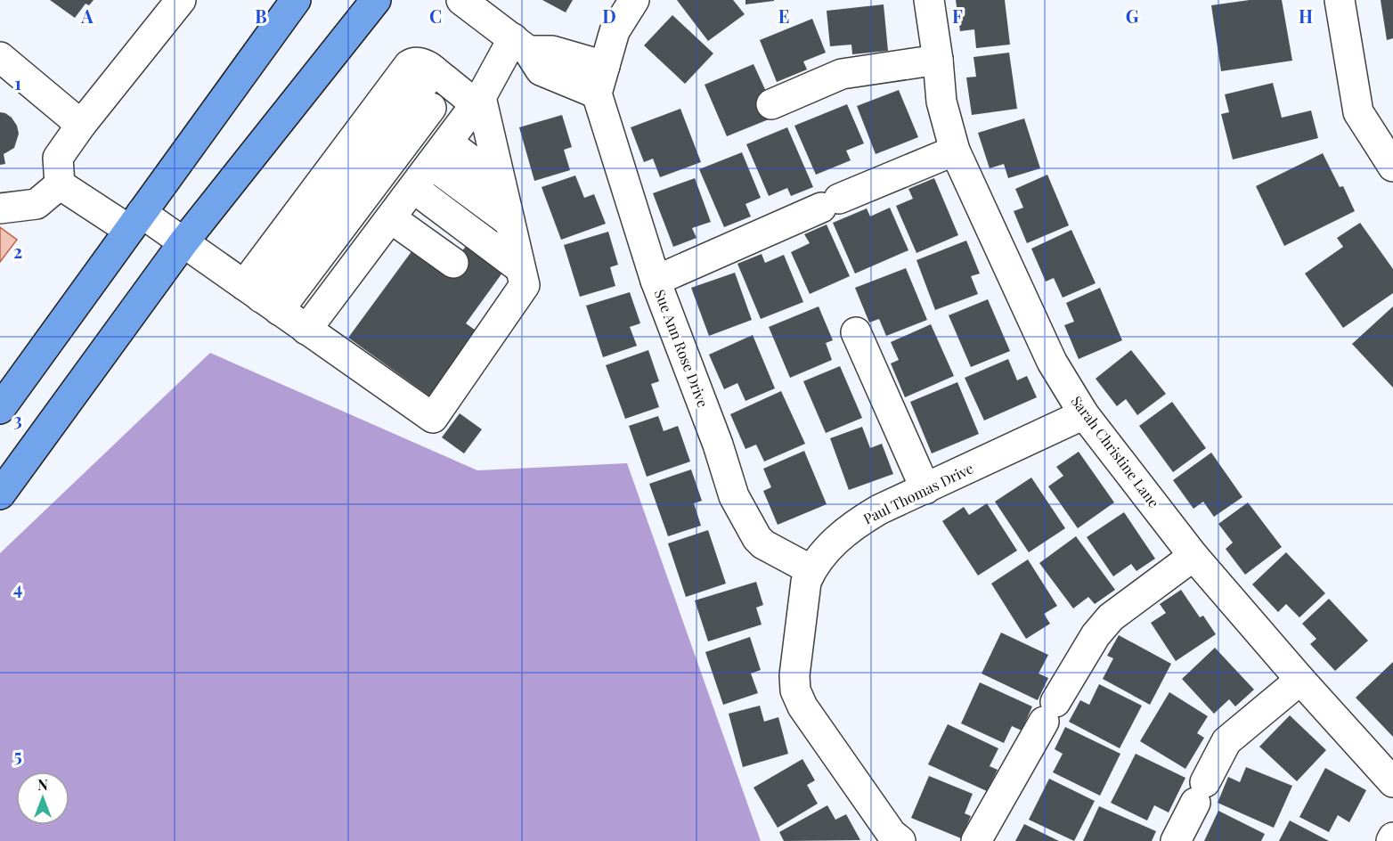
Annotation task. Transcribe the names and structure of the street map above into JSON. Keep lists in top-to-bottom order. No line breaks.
{"streets":{"street":["Sue Ann Rose Drive","Sarah Christine Lane","Paul Thomas Drive"]},"crossings":[["Sue Ann Rose Drive","Paul Thomas Drive"],["Sarah Christine Lane","Paul Thomas Drive"]],"north":"top","grid":{"columns":["A","B","C","D","E","F","G","H"],"rows":["1","2","3","4","5"]}}
